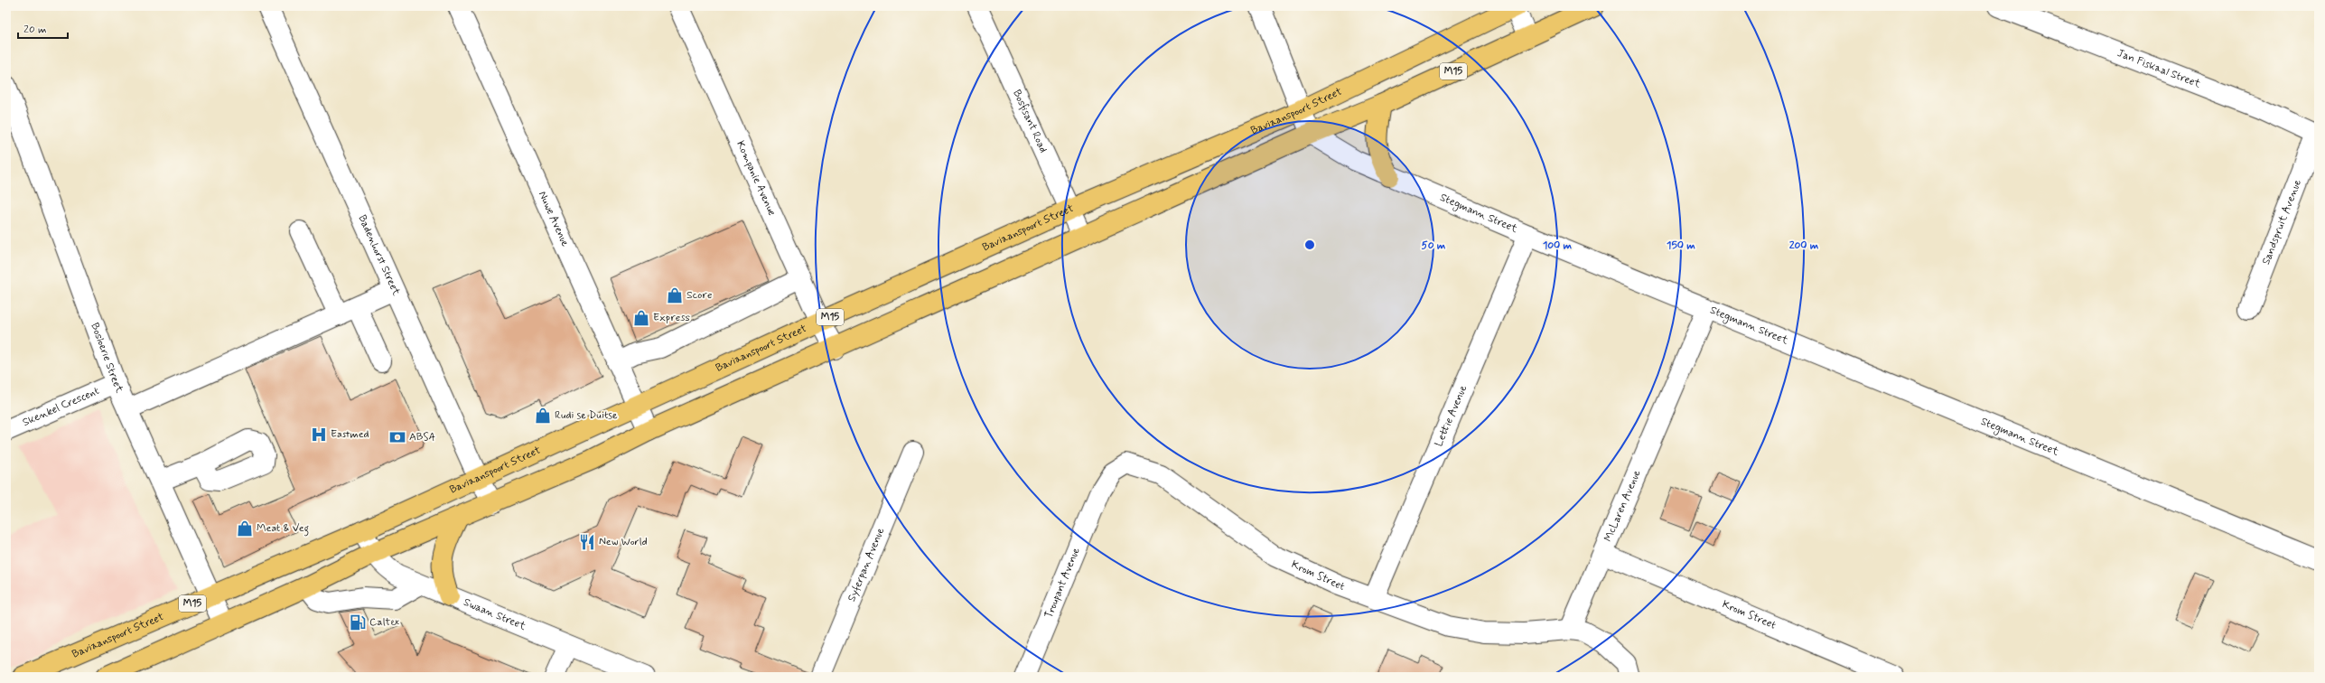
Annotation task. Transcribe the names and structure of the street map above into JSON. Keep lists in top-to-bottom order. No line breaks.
{"streets":{"main road":["M15","Baviaanspoort Street"],"street":["Jan Fiskaal Street","Bosfisant Road","Kompanie Avenue","Stegmann Street","Nuwe Avenue","Sandspruit Avenue","Badenhorst Street","Bosloerie Street","Skenkel Crescent","Lettie Avenue","McLaren Avenue","Syferpan Avenue","Krom Street","Troupant Avenue","Swaan Street"]},"crossings":[["Jan Fiskaal Street","Sandspruit Avenue"],["M15","Bosfisant Road"],["M15","Kompanie Avenue"],["M15","Stegmann Street"],["M15","Nuwe Avenue"],["M15","Badenhorst Street"],["M15","Bosloerie Street"],["M15","Swaan Street"],["Baviaanspoort Street","Bosfisant Road"],["Baviaanspoort Street","Kompanie Avenue"],["Baviaanspoort Street","Nuwe Avenue"],["Baviaanspoort Street","Badenhorst Street"],["Baviaanspoort Street","Bosloerie Street"],["Baviaanspoort Street","Swaan Street"],["Stegmann Street","Lettie Avenue"],["Stegmann Street","McLaren Avenue"],["Bosloerie Street","Skenkel Crescent"],["Lettie Avenue","Krom Street"],["McLaren Avenue","Krom Street"],["Krom Street","Troupant Avenue"]],"places":{"shop":["Score","Express","Rudi se Duitse","Meat & Veg"],"hospital":["Eastmed"],"bank":["ABSA"],"restaurant":["New World"],"fuel station":["Caltex"]},"scale_bar":"20 m","rings":["50 m","100 m","150 m","200 m"]}
